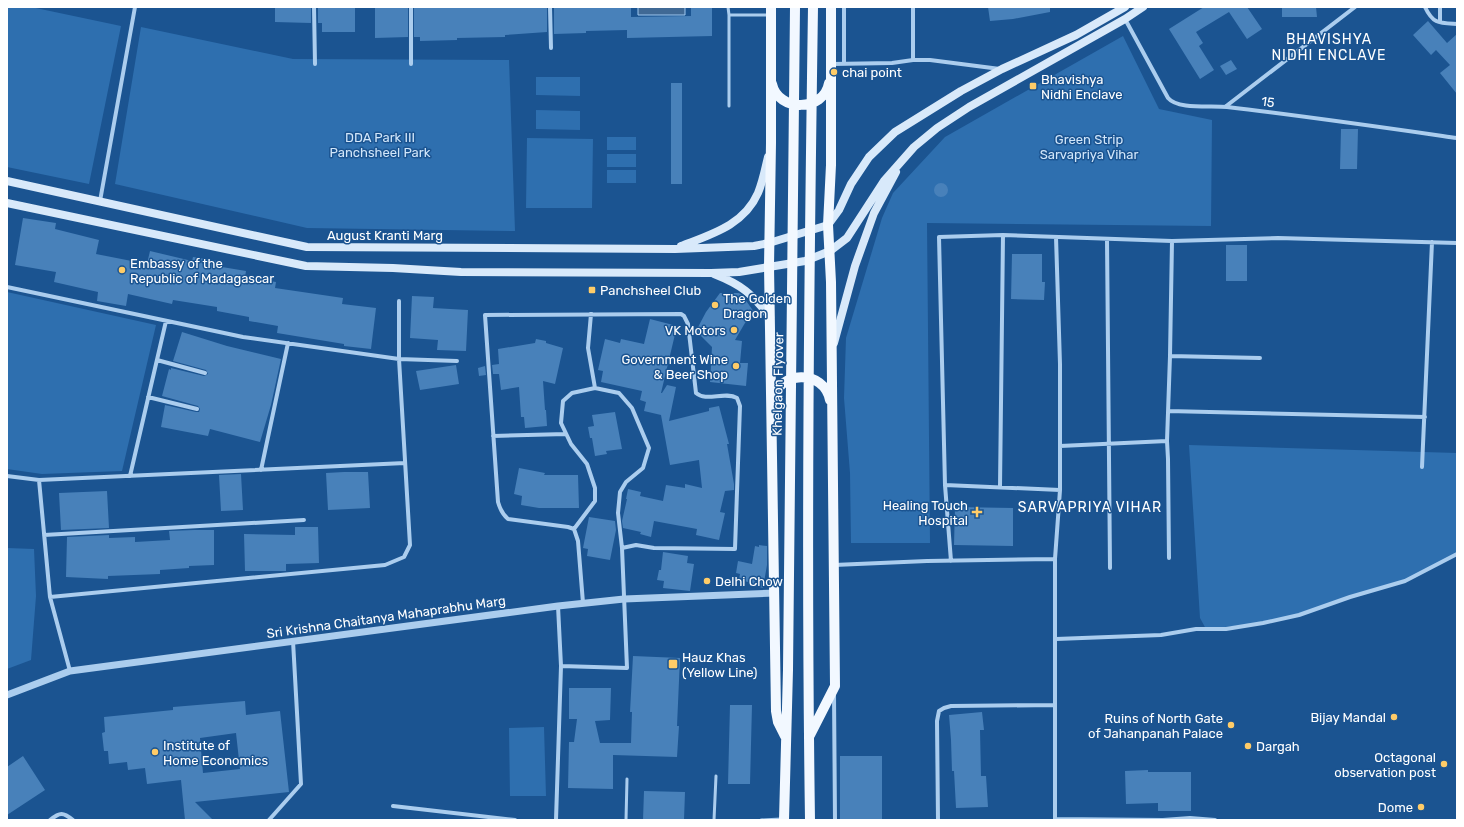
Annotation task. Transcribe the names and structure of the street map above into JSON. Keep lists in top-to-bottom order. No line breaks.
{"streets":{"main road":["August Kranti Marg","Khelgaon Flyover"],"street":["15","Sri Krishna Chaitanya Mahaprabhu Marg"]},"districts":["BHAVISHYA NIDHI ENCLAVE","SARVAPRIYA VIHAR"],"parks":["DDA Park III Panchsheel Park","Green Strip Sarvapriya Vihar"],"places":{"other":["chai point","Embassy of the Republic of Madagascar","The Golden Dragon","VK Motors","Government Wine & Beer Shop","Delhi Chow","Bijay Mandal","Ruins of North Gate of Jahanpanah Palace","Dargah","Institute of Home Economics","Octagonal observation post","Dome"],"transit":["Bhavishya Nidhi Enclave","Panchsheel Club","Hauz Khas (Yellow Line)"],"health":["Healing Touch Hospital"]}}
